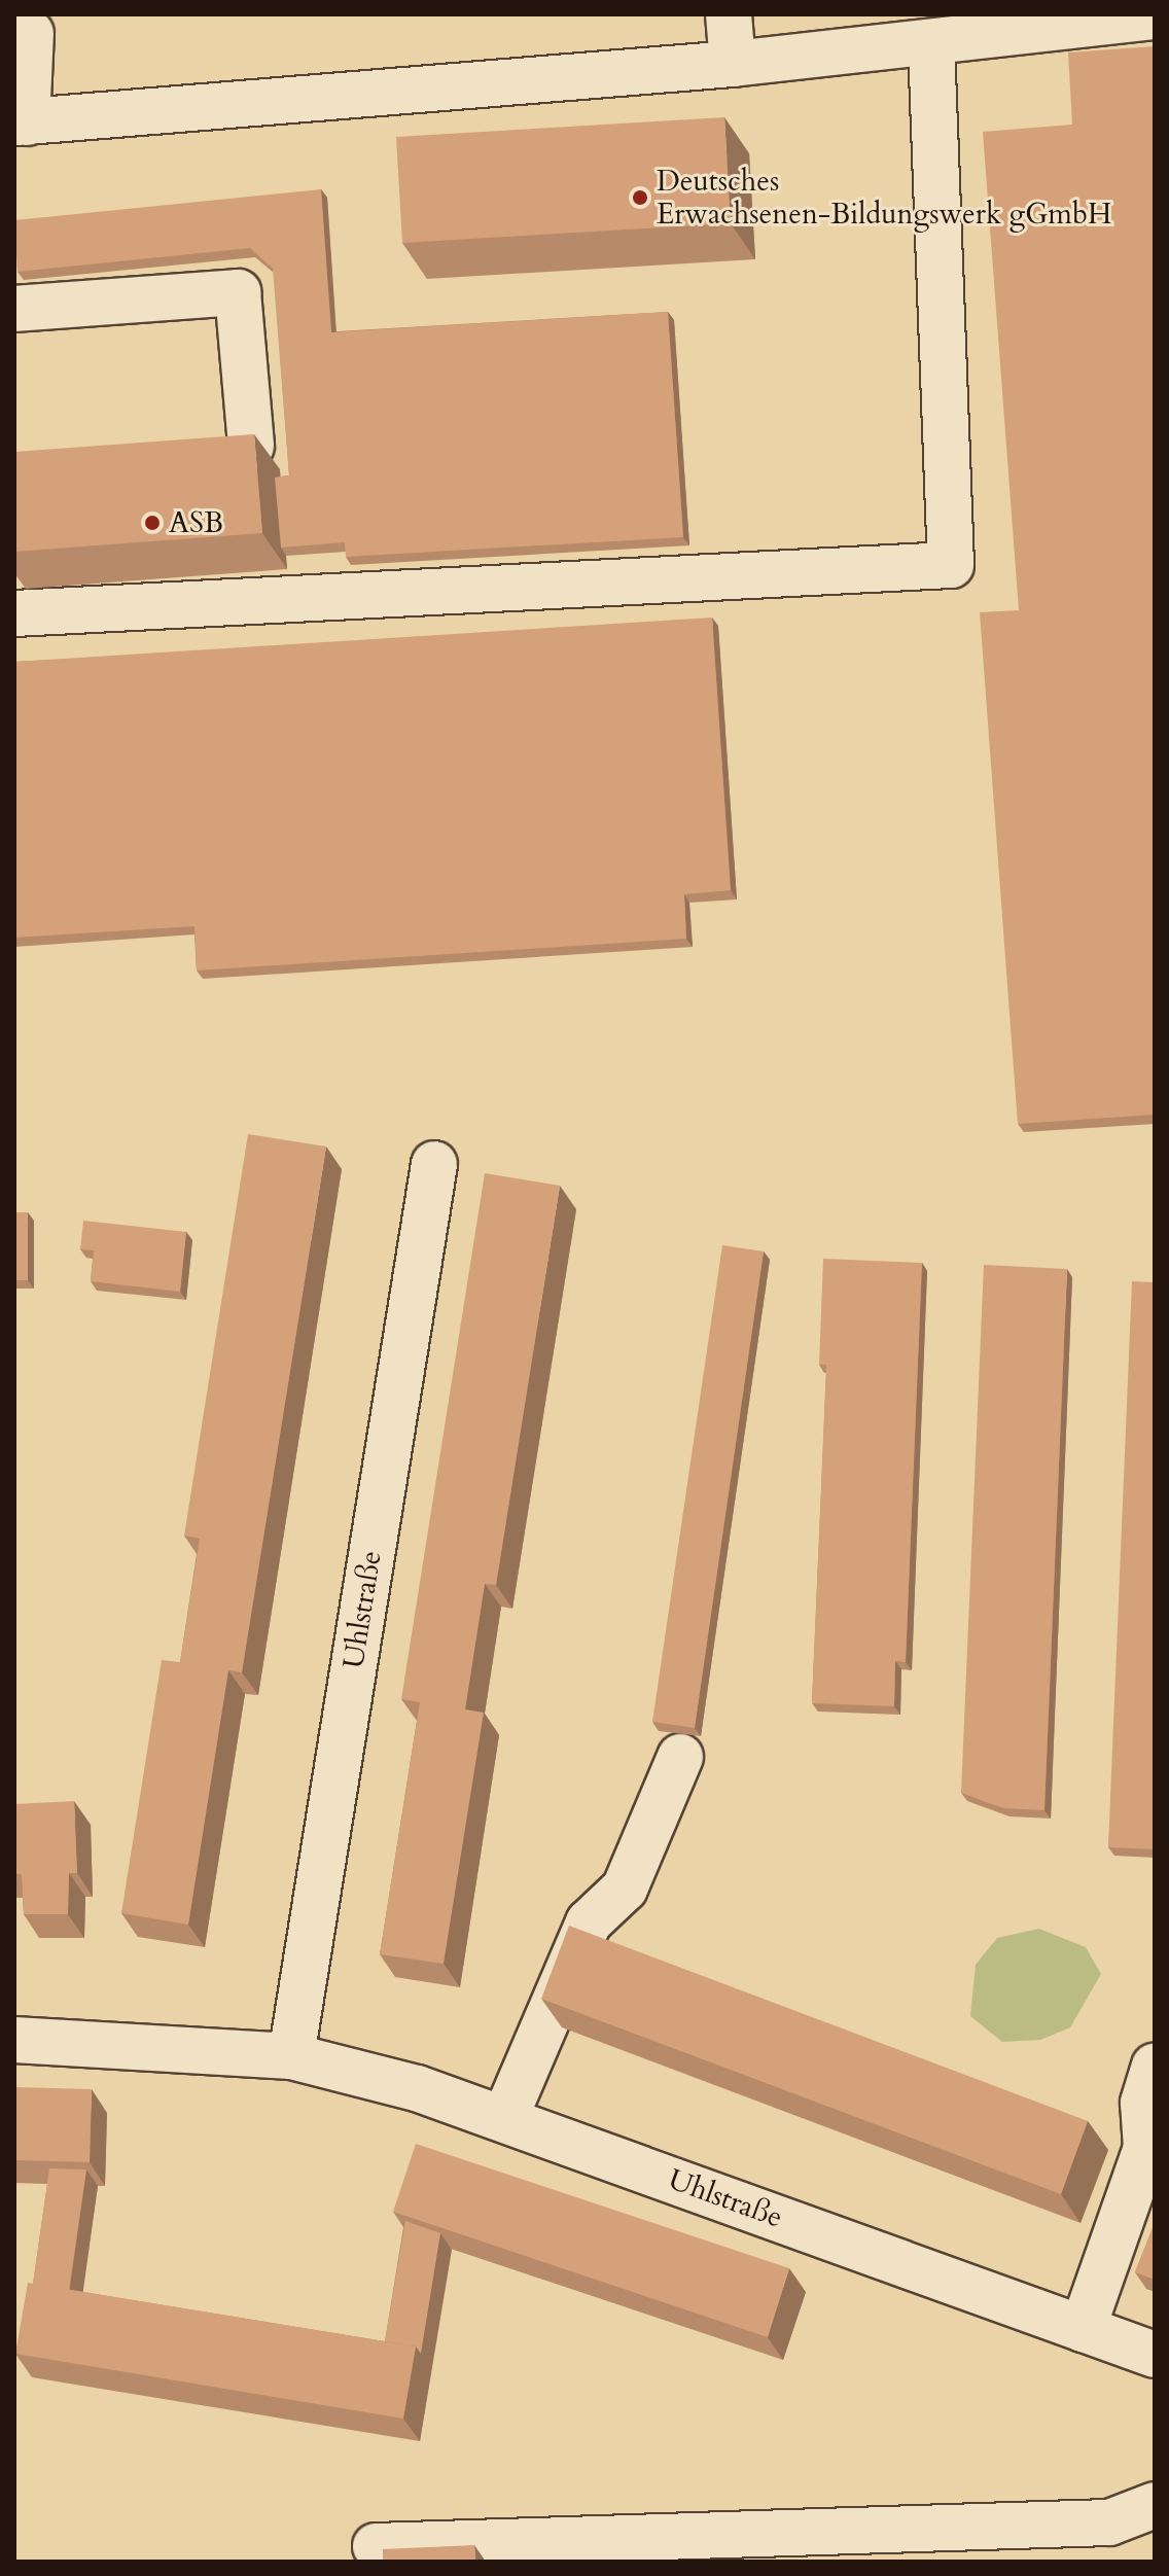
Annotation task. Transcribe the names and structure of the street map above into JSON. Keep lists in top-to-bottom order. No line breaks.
{"streets":{"street":["Uhlstraße"]},"places":["Deutsches Erwachsenen-Bildungswerk gGmbH","ASB"]}
